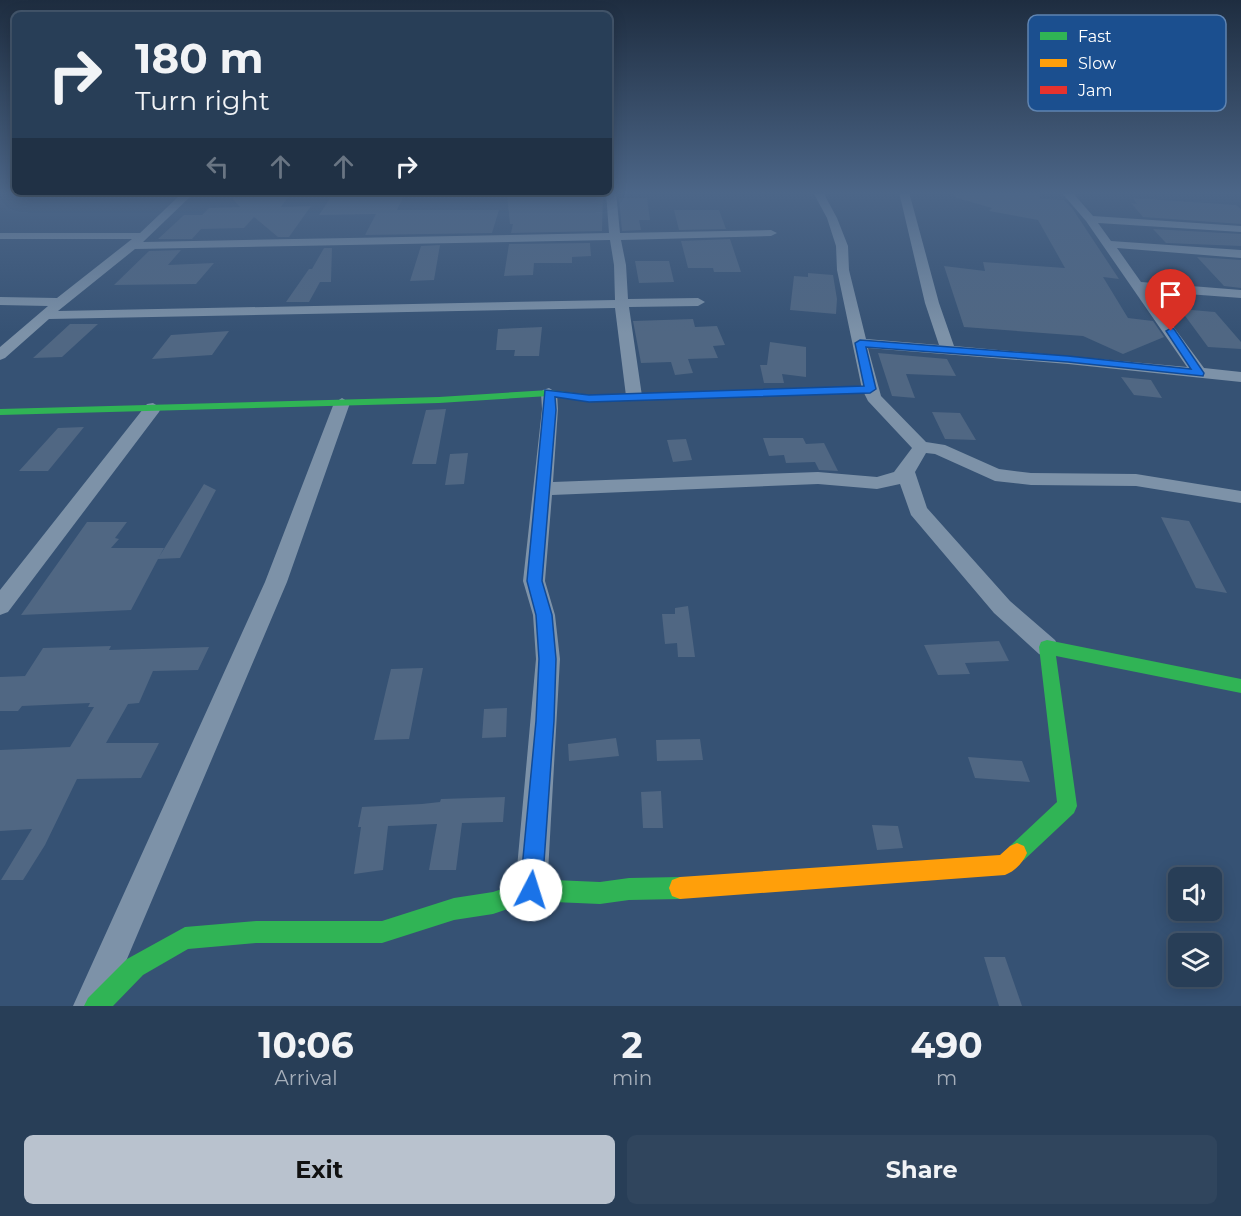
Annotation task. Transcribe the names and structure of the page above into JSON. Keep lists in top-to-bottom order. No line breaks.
{"legend":["Fast","Slow","Jam"],"page":{"turn":["180 m","Turn right"],"eta":["10:06","Arrival","2","min","490","m"],"buttons":["Exit","Share"]}}
